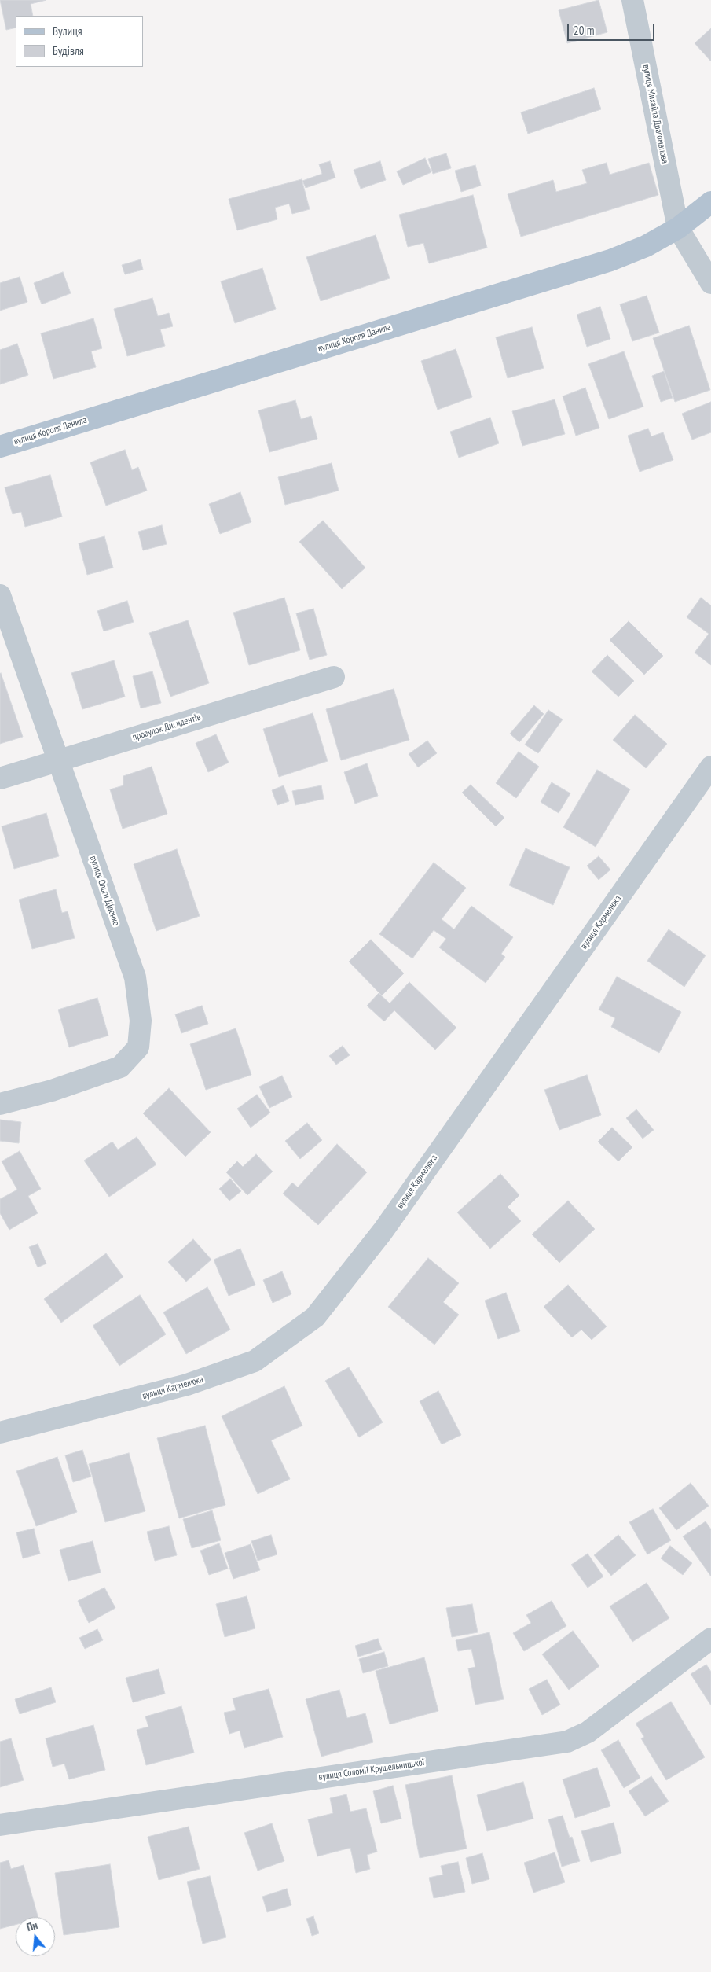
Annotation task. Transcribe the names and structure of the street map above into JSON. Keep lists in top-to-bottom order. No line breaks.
{"streets":{"main road":["вулиця Короля Данила"],"street":["вулиця Михайла Драгоманова","провулок Дисидентів","вулиця Ольги Діденко","вулиця Кармелюка","вулиця Соломії Крушельницької"]},"crossings":[["вулиця Михайла Драгоманова","вулиця Короля Данила"],["провулок Дисидентів","вулиця Ольги Діденко"]],"legend":["Вулиця","Будівля"],"scale_bar":"20 m","north":"top"}
